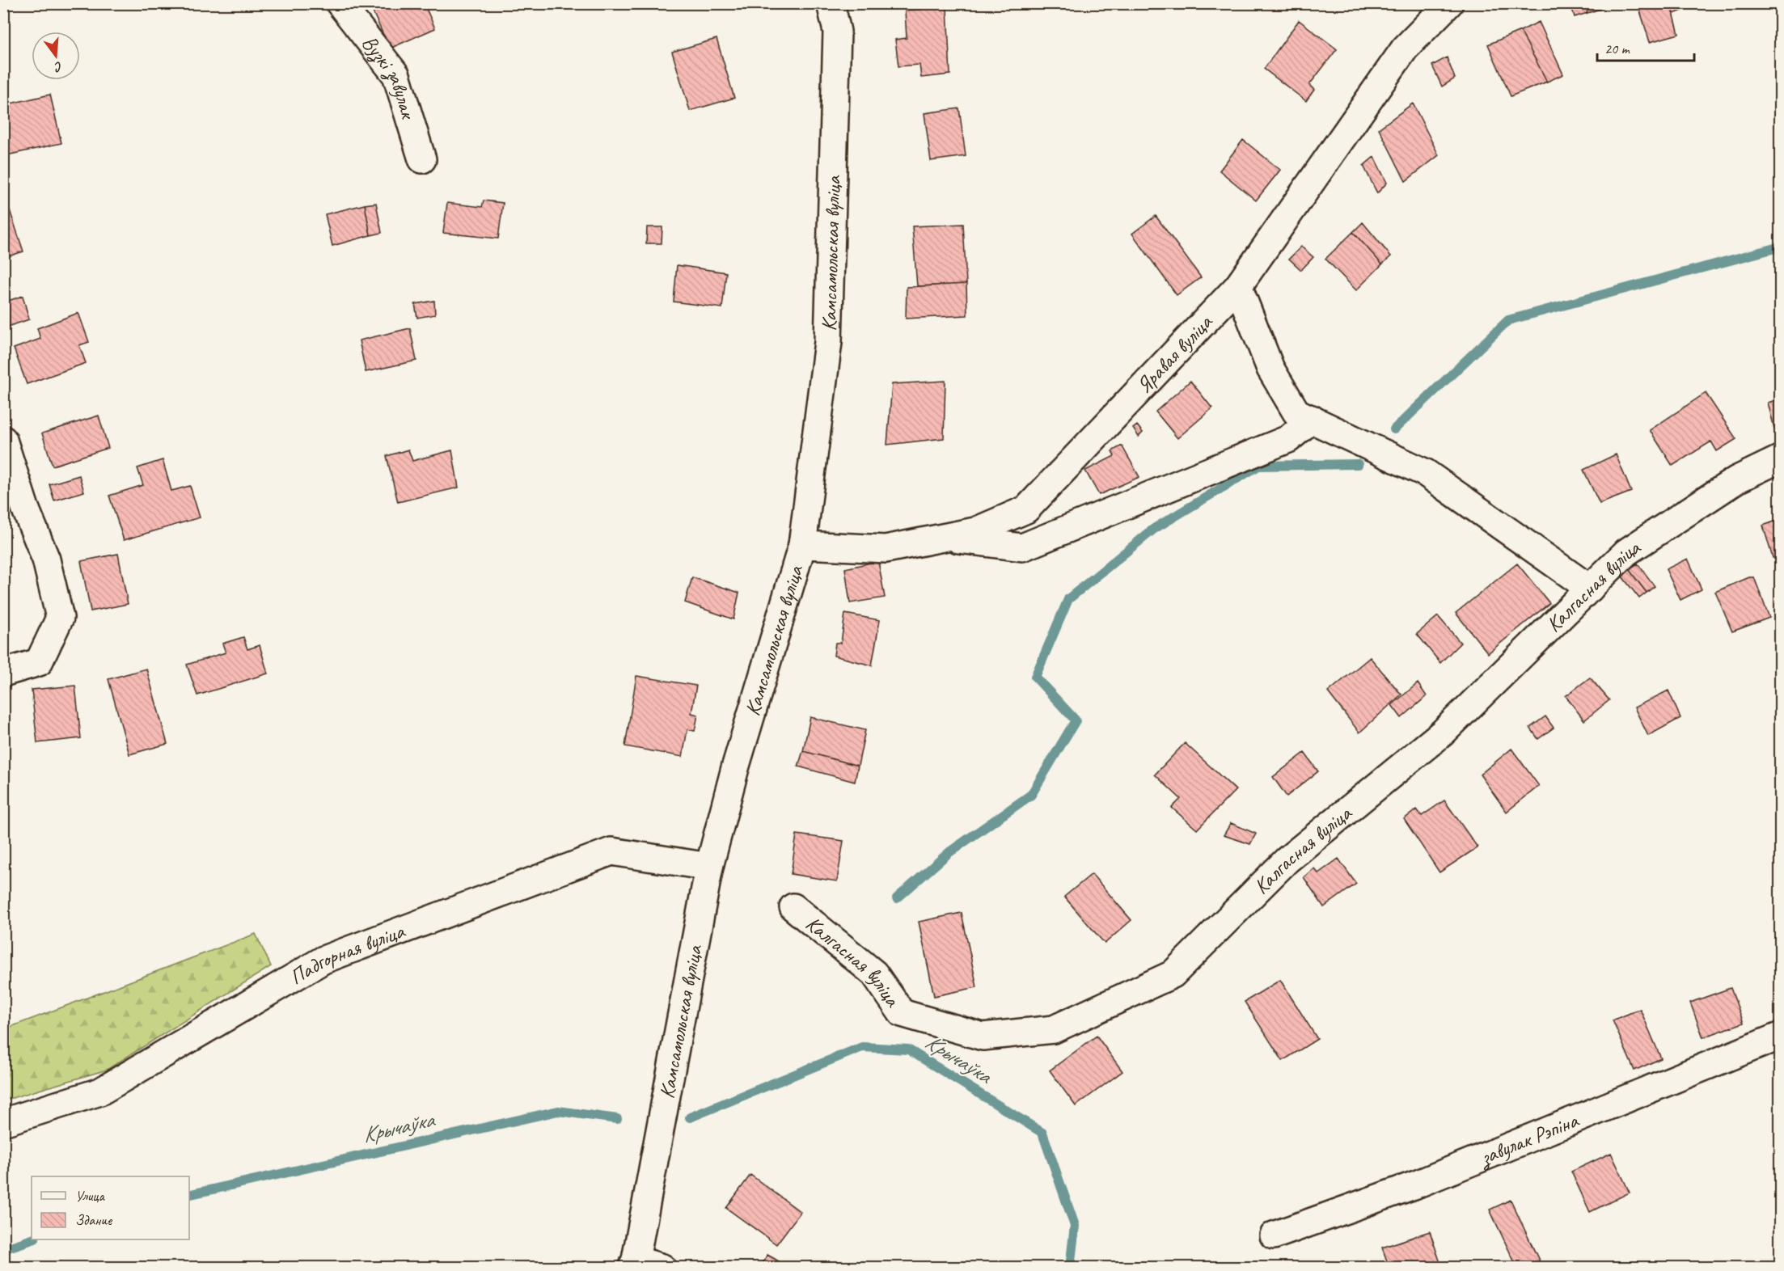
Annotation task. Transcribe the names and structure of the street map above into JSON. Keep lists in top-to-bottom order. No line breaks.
{"streets":{"street":["Вузкі завулак","Камсамольская вуліца","Яравая вуліца","Калгасная вуліца","Падгорная вуліца","завулак Рэпіна"]},"crossings":[["Камсамольская вуліца","Яравая вуліца"],["Камсамольская вуліца","Падгорная вуліца"]],"water":["Крычаўка"],"legend":["Улица","Здание"],"scale_bar":"20 m","north":"bottom"}
